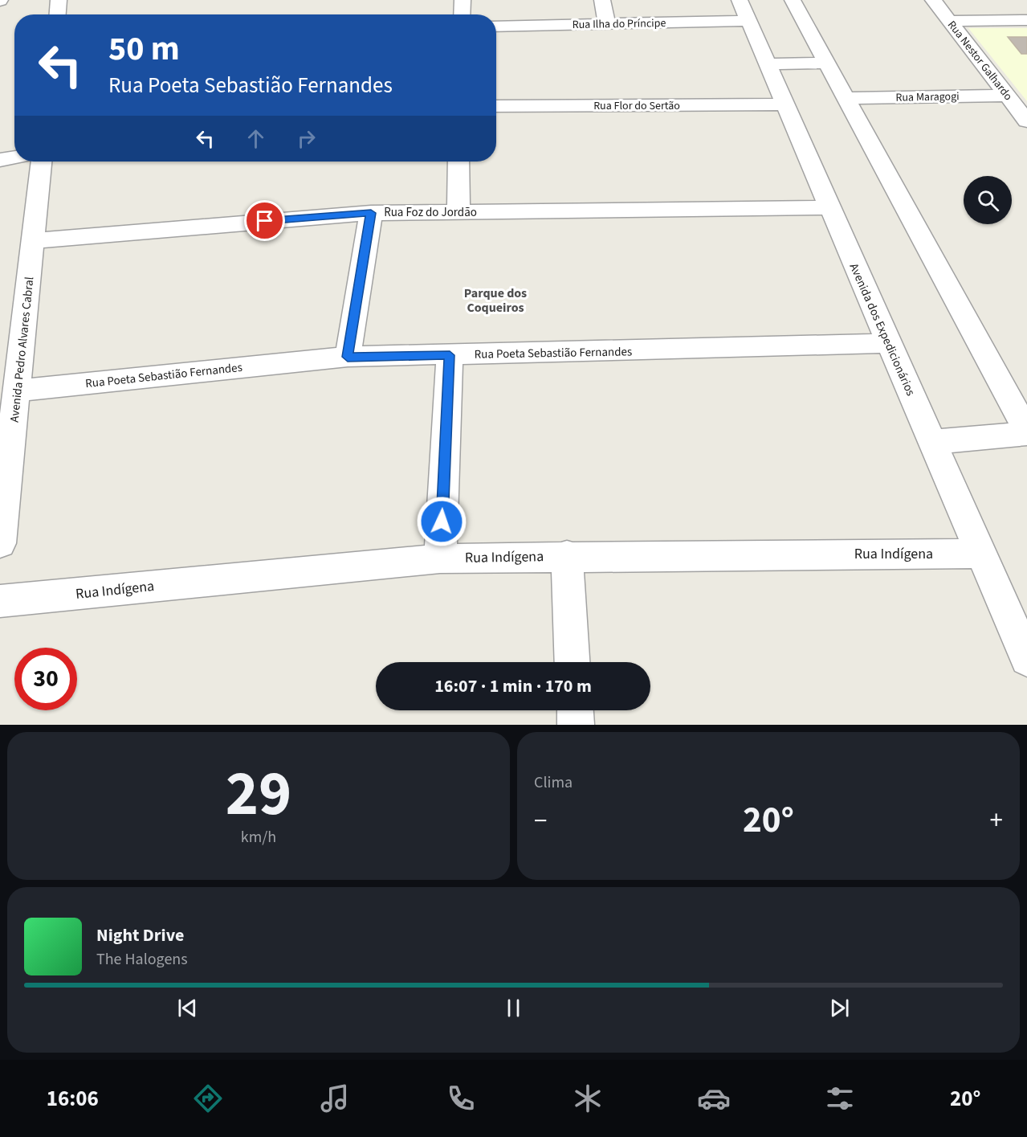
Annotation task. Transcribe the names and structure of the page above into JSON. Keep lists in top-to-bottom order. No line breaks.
{"streets":{"street":["Rua Ilha do Príncipe","Rua Nestor Galhardo","Rua Maragogi","Rua Flor do Sertão","Rua Foz do Jordão","Avenida dos Expedicionários","Avenida Pedro Alvares Cabral","Rua Poeta Sebastião Fernandes","Rua Indígena"]},"crossings":[["Rua Ilha do Príncipe","Avenida dos Expedicionários"],["Rua Nestor Galhardo","Rua Maragogi"],["Rua Flor do Sertão","Avenida dos Expedicionários"],["Rua Foz do Jordão","Avenida dos Expedicionários"],["Rua Foz do Jordão","Avenida Pedro Alvares Cabral"],["Avenida dos Expedicionários","Rua Poeta Sebastião Fernandes"],["Avenida dos Expedicionários","Rua Indígena"],["Avenida Pedro Alvares Cabral","Rua Poeta Sebastião Fernandes"]],"districts":["Parque dos Coqueiros"],"page":{"turn":["50 m","Rua Poeta Sebastião Fernandes"],"limit":"30","trip":"16:07 · 1 min · 170 m","tile":[["29","km/h"],"Clima"],"heat":["−","20°","+"],"song":["Night Drive","The Halogens"],"tabs":["16:06","20°"]}}
